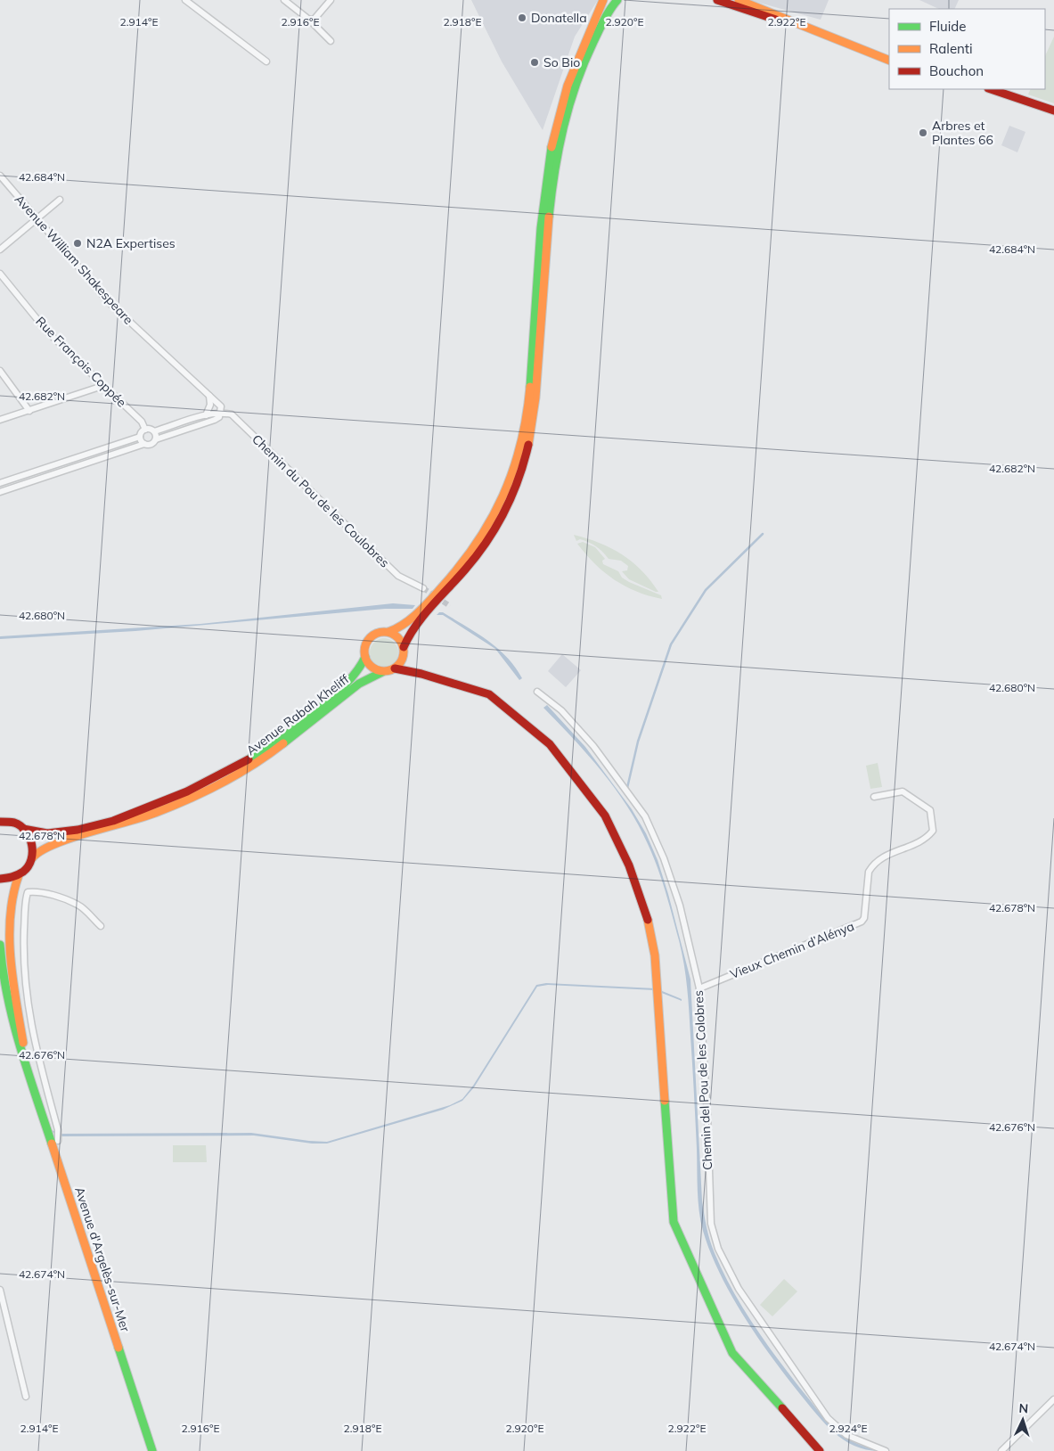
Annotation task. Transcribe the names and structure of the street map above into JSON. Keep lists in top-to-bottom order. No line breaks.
{"streets":{"main road":["Avenue Rabah Kheliff","Avenue d'Argelès-sur-Mer"],"street":["Avenue William Shakespeare","Rue François Coppée","Chemin du Pou de les Coulobres","Vieux Chemin d’Alénya","Chemin del Pou de les Colobres"]},"crossings":[["Avenue William Shakespeare","Chemin du Pou de les Coulobres"],["Avenue Rabah Kheliff","Avenue d'Argelès-sur-Mer"],["Vieux Chemin d’Alénya","Chemin del Pou de les Colobres"]],"places":["Donatella","So Bio","Arbres et Plantes 66","N2A Expertises"],"legend":["Fluide","Ralenti","Bouchon"],"north":"top","coordinates":["2.914°E","2.916°E","2.918°E","2.920°E","2.922°E","42.684°N","42.682°N","42.680°N","42.678°N","42.676°N","42.674°N","2.924°E"]}
